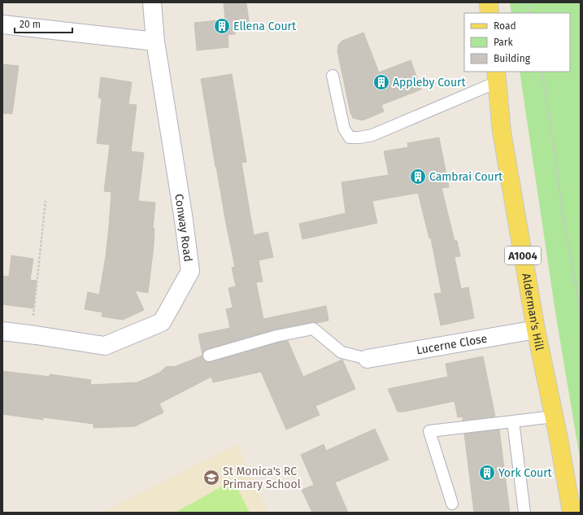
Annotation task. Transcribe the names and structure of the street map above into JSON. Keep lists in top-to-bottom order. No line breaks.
{"streets":{"main road":["A1004","Alderman's Hill"],"street":["Conway Road","Lucerne Close"]},"crossings":[["Alderman's Hill","Lucerne Close"]],"places":{"building":["Ellena Court","Appleby Court","Cambrai Court","York Court"],"school or university":["St Monica's RC Primary School"]},"legend":["Road","Park","Building"],"scale_bar":"20 m"}
